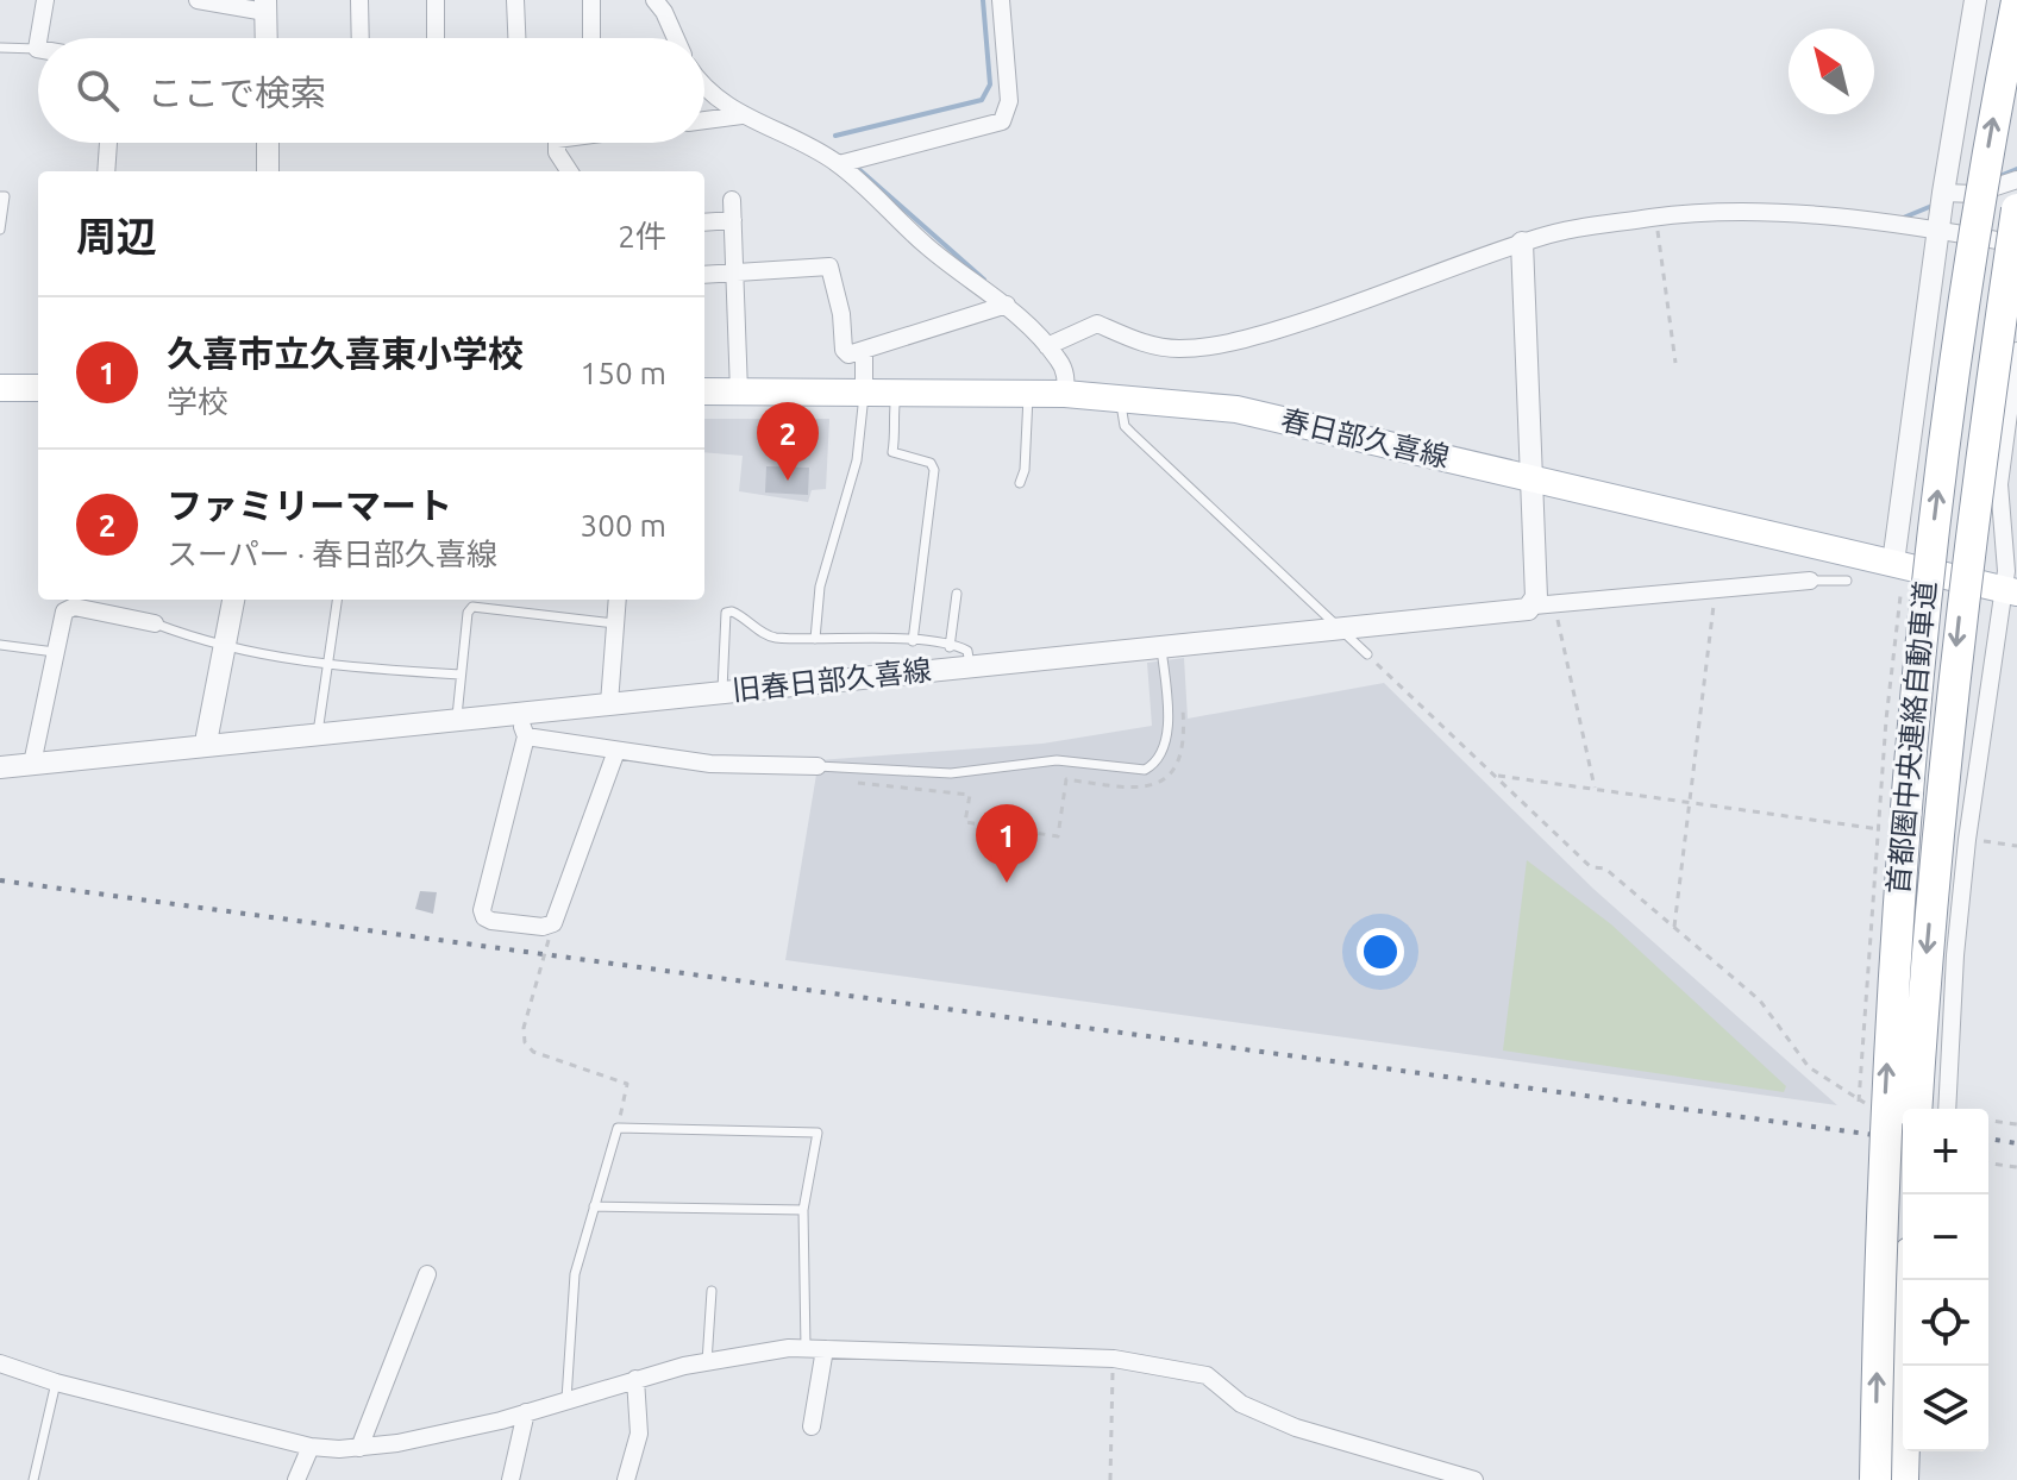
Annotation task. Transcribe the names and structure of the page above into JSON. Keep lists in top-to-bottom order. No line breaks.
{"streets":{"highway":["首都圏中央連絡自動車道"],"main road":["春日部久喜線"],"street":["旧春日部久喜線"]},"north":"top left","page":{"search":"ここで検索","heading":["周辺","2件"],"list":[{"mark":"1","name":"久喜市立久喜東小学校","note":"学校","value":"150 m"},{"mark":"2","name":"ファミリーマート","note":"スーパー · 春日部久喜線","value":"300 m"}],"pins":["2","1"],"map_buttons":["+","−"]}}
